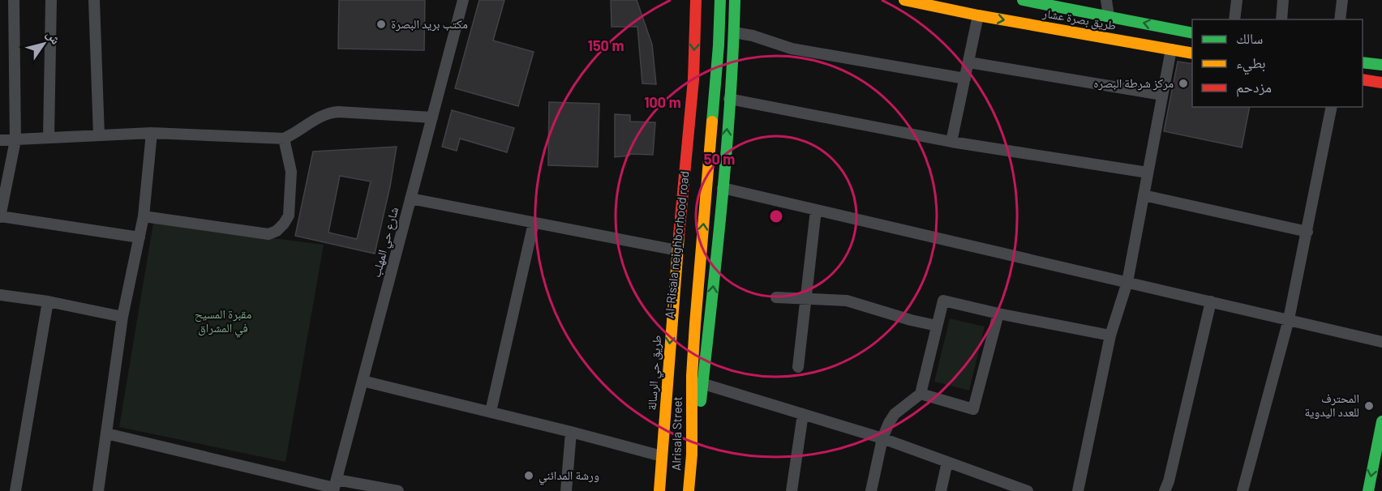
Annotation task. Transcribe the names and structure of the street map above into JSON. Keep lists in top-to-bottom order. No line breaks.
{"streets":{"main road":["طريق بصرة عشار","Al-Risala neighborhood road","طريق حي الرسالة","Alrisala Street"],"street":["شارع حي المهلب"]},"crossings":[["Al-Risala neighborhood road","طريق حي الرسالة"],["Al-Risala neighborhood road","Alrisala Street"]],"parks":["مقبرة المسيح في المشراق"],"places":["مكتب بريد البصرة","مركز شرطة البصره","المحترف للعدد اليدوية","ورشة المدائني"],"legend":["سالك","بطيء","مزدحم"],"north":"top right","rings":["150 m","100 m","50 m"]}
